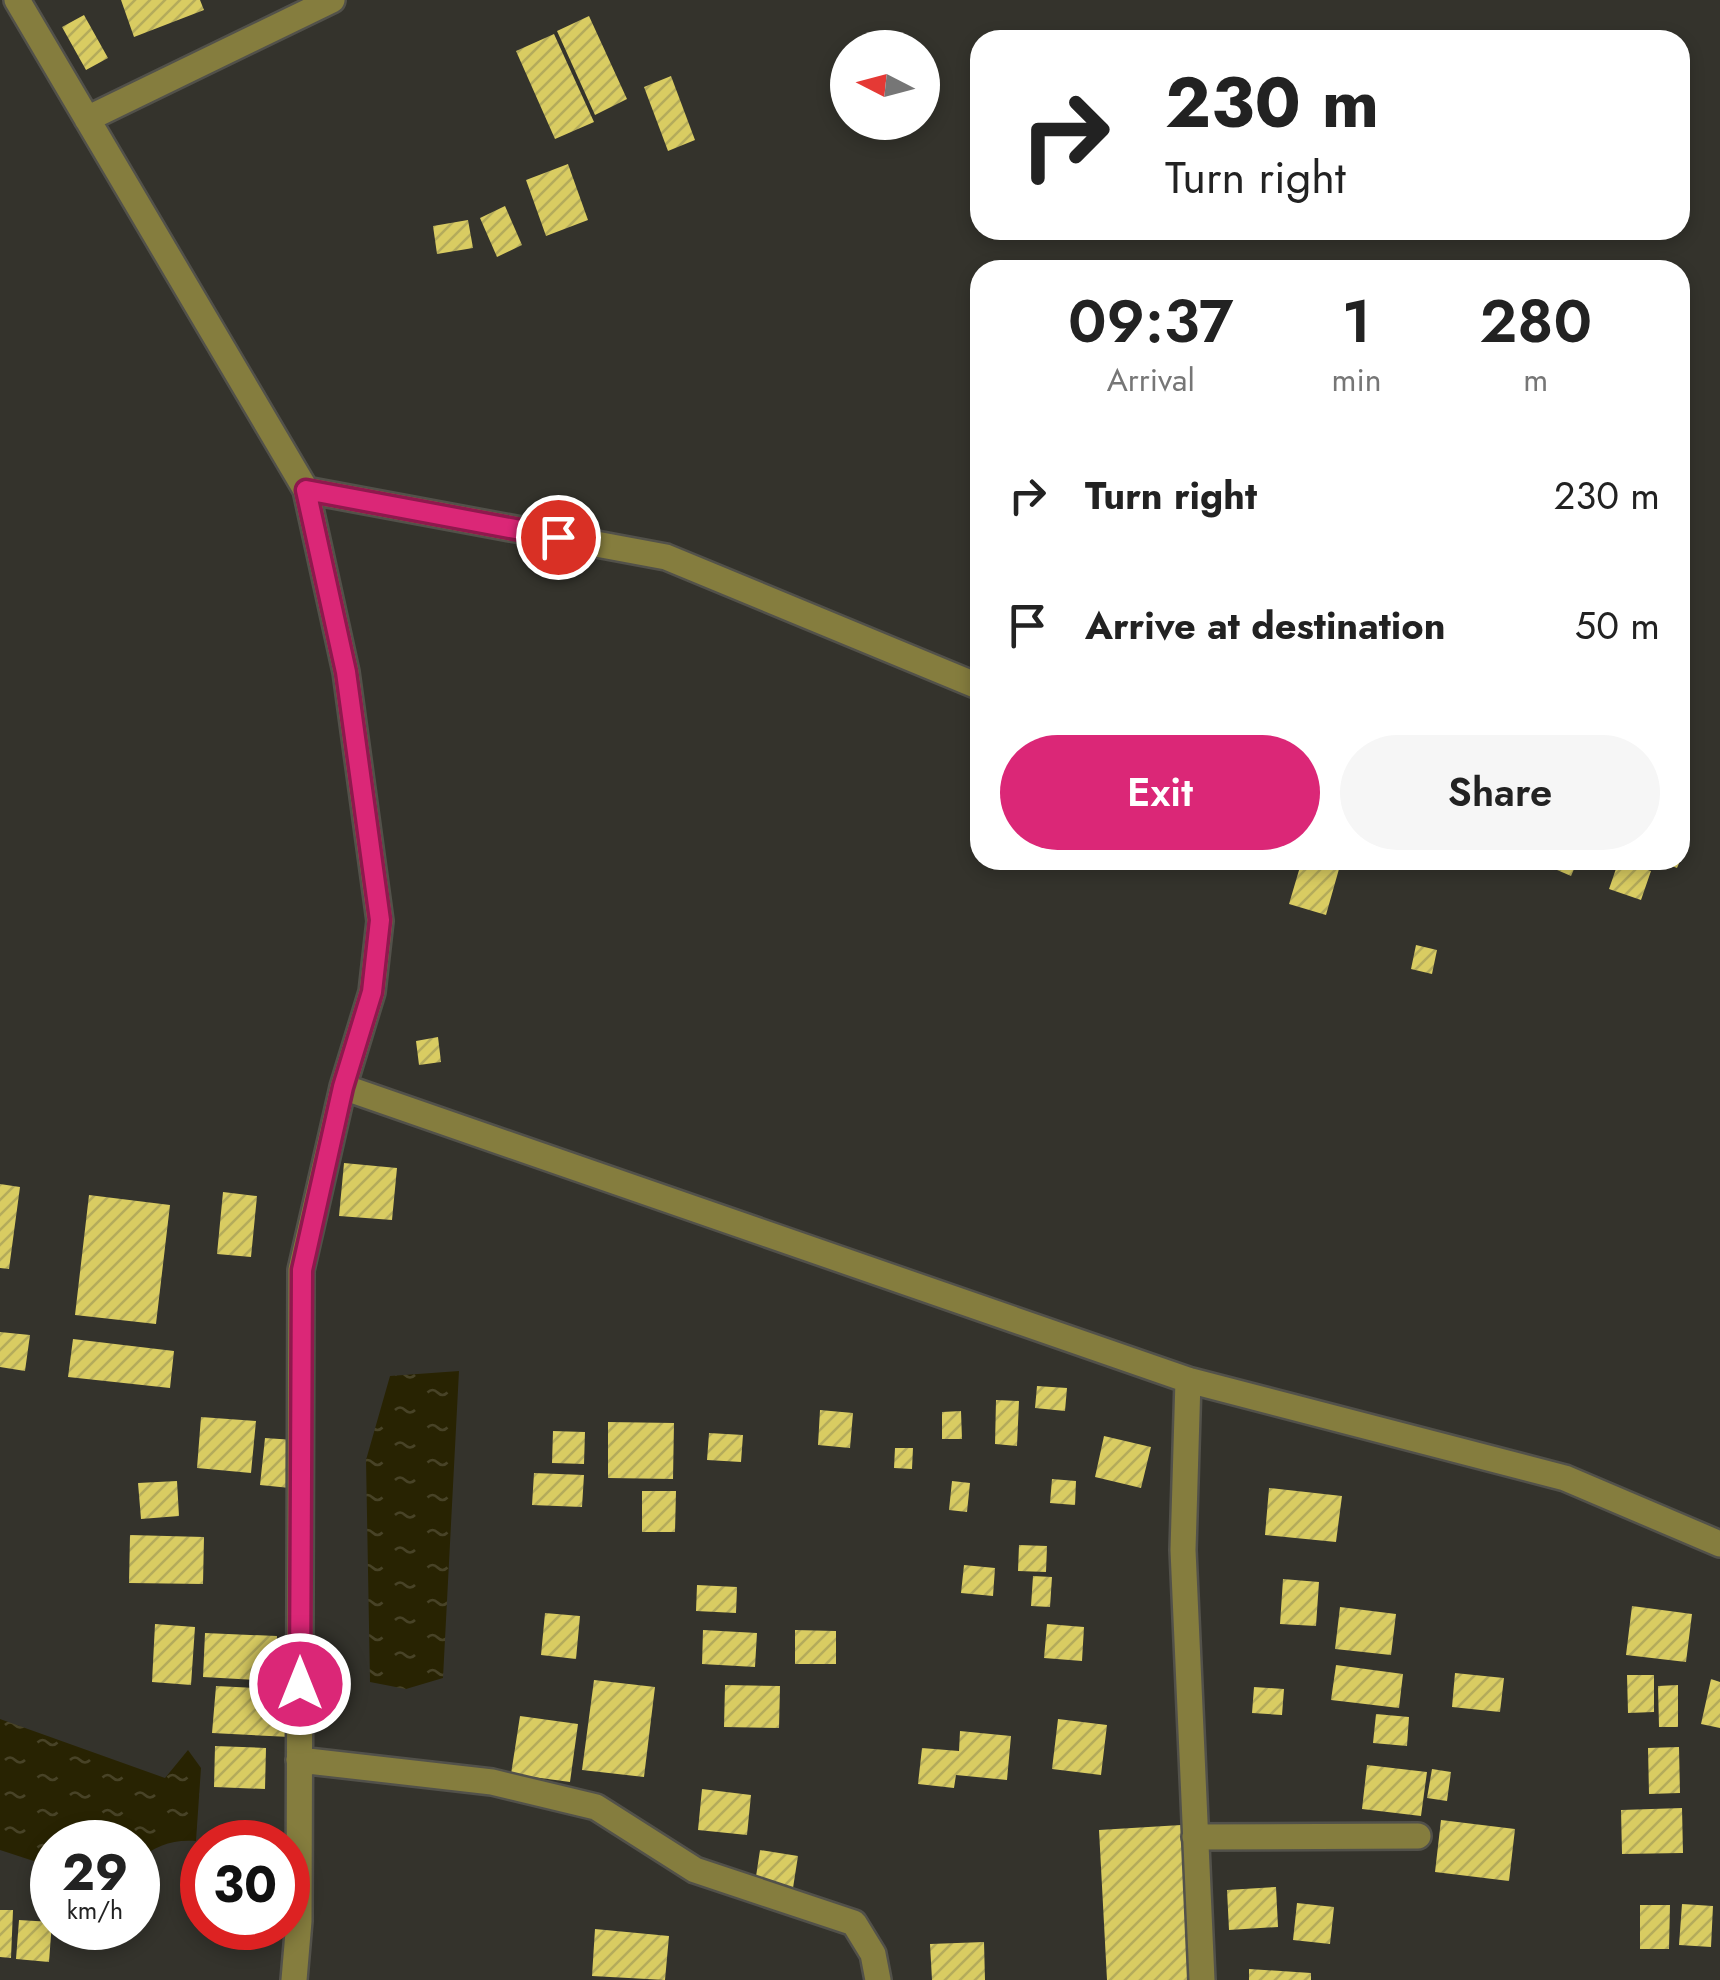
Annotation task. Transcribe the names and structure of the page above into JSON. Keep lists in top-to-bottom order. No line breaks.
{"north":"left","page":{"turn":["230 m","Turn right"],"eta":["09:37","Arrival","1","min","280","m"],"list":[{"name":"Turn right","value":"230 m"},{"name":"Arrive at destination","value":"50 m"}],"buttons":["Exit","Share"],"speed":"29 km/h","limit":"30"}}
